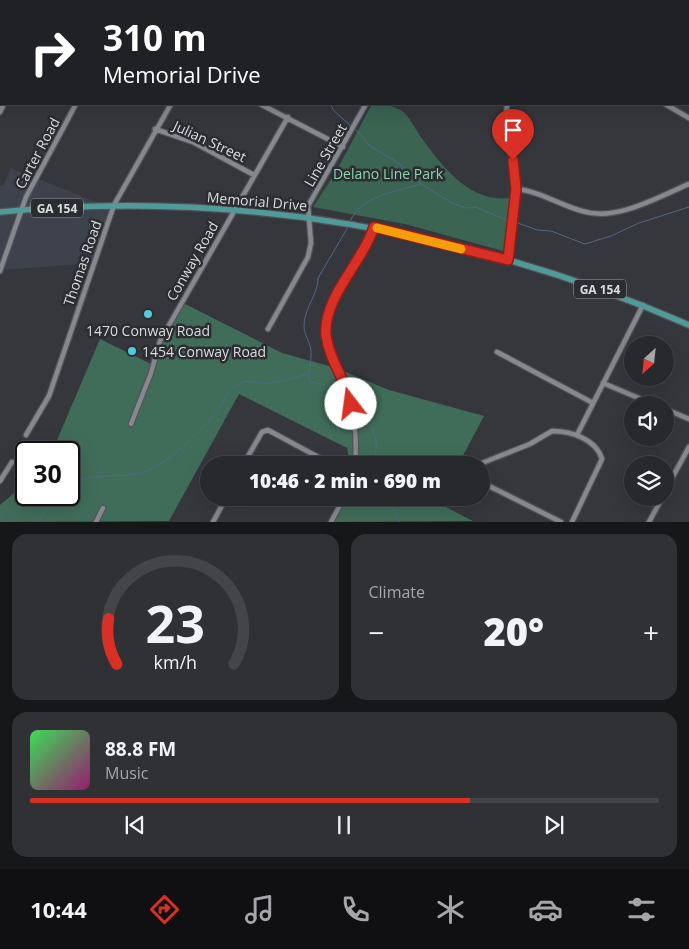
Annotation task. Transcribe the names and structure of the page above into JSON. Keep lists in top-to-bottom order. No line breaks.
{"streets":{"main road":["Memorial Drive","GA 154"],"street":["Julian Street","Carter Road","Line Street","Conway Road","Thomas Road"]},"crossings":[["Julian Street","Conway Road"],["Julian Street","Thomas Road"],["Carter Road","Memorial Drive"],["Line Street","Memorial Drive"],["Memorial Drive","GA 154"],["Memorial Drive","Conway Road"],["Memorial Drive","Thomas Road"]],"parks":["Delano Line Park"],"places":["1470 Conway Road","1454 Conway Road"],"north":"bottom left","page":{"turn":["310 m","Memorial Drive"],"limit":"30","trip":"10:46 · 2 min · 690 m","tile":"Climate","heat":["−","20°","+"],"song":["88.8 FM","Music"],"tabs":"10:44","gauge":["23","km/h"]}}
